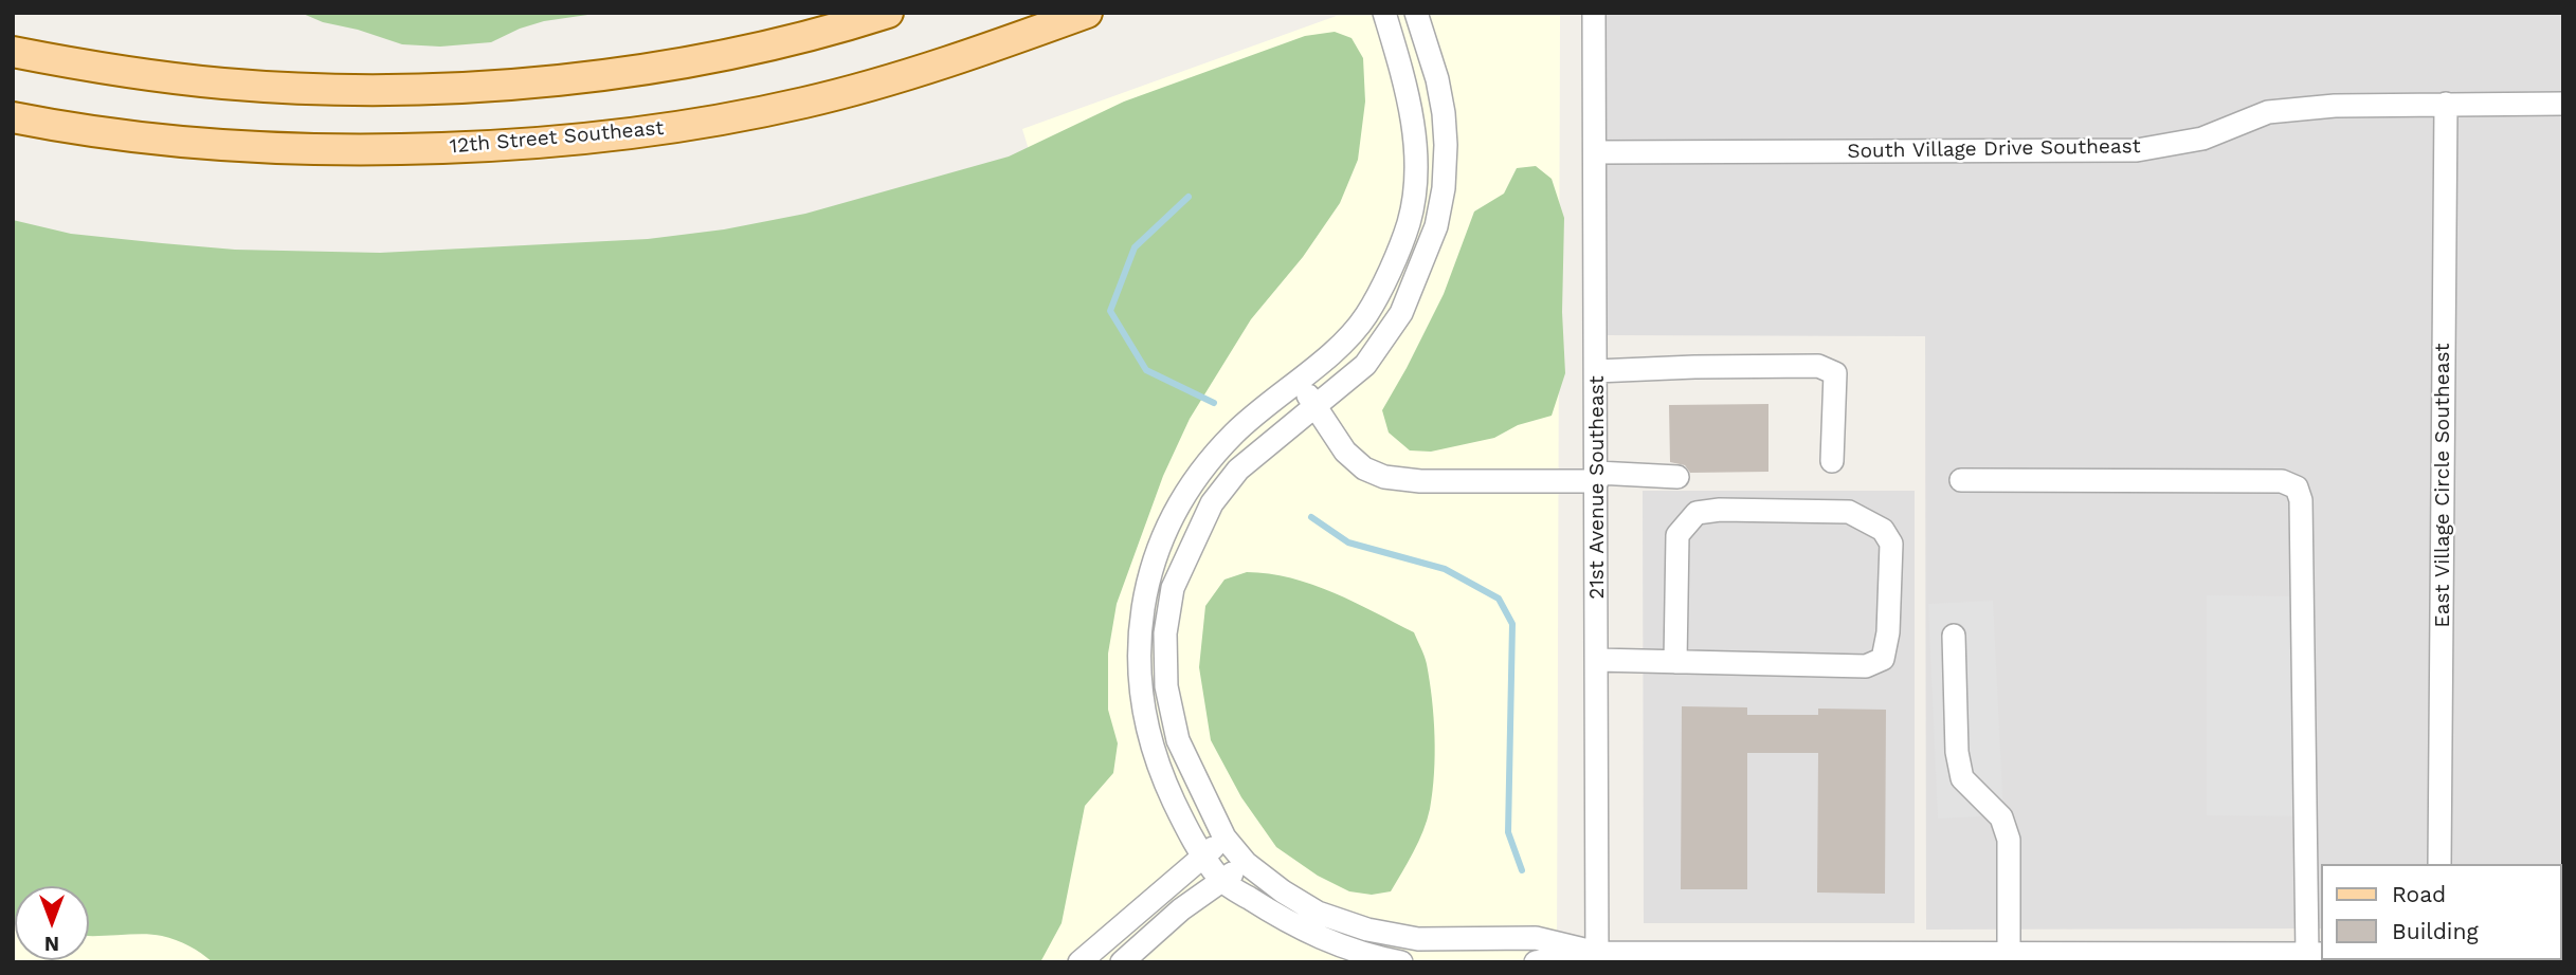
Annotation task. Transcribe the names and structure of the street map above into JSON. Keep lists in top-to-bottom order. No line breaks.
{"streets":{"main road":["12th Street Southeast"],"street":["South Village Drive Southeast","East Village Circle Southeast","21st Avenue Southeast"]},"crossings":[["South Village Drive Southeast","East Village Circle Southeast"],["South Village Drive Southeast","21st Avenue Southeast"]],"legend":["Road","Building"],"north":"bottom"}
